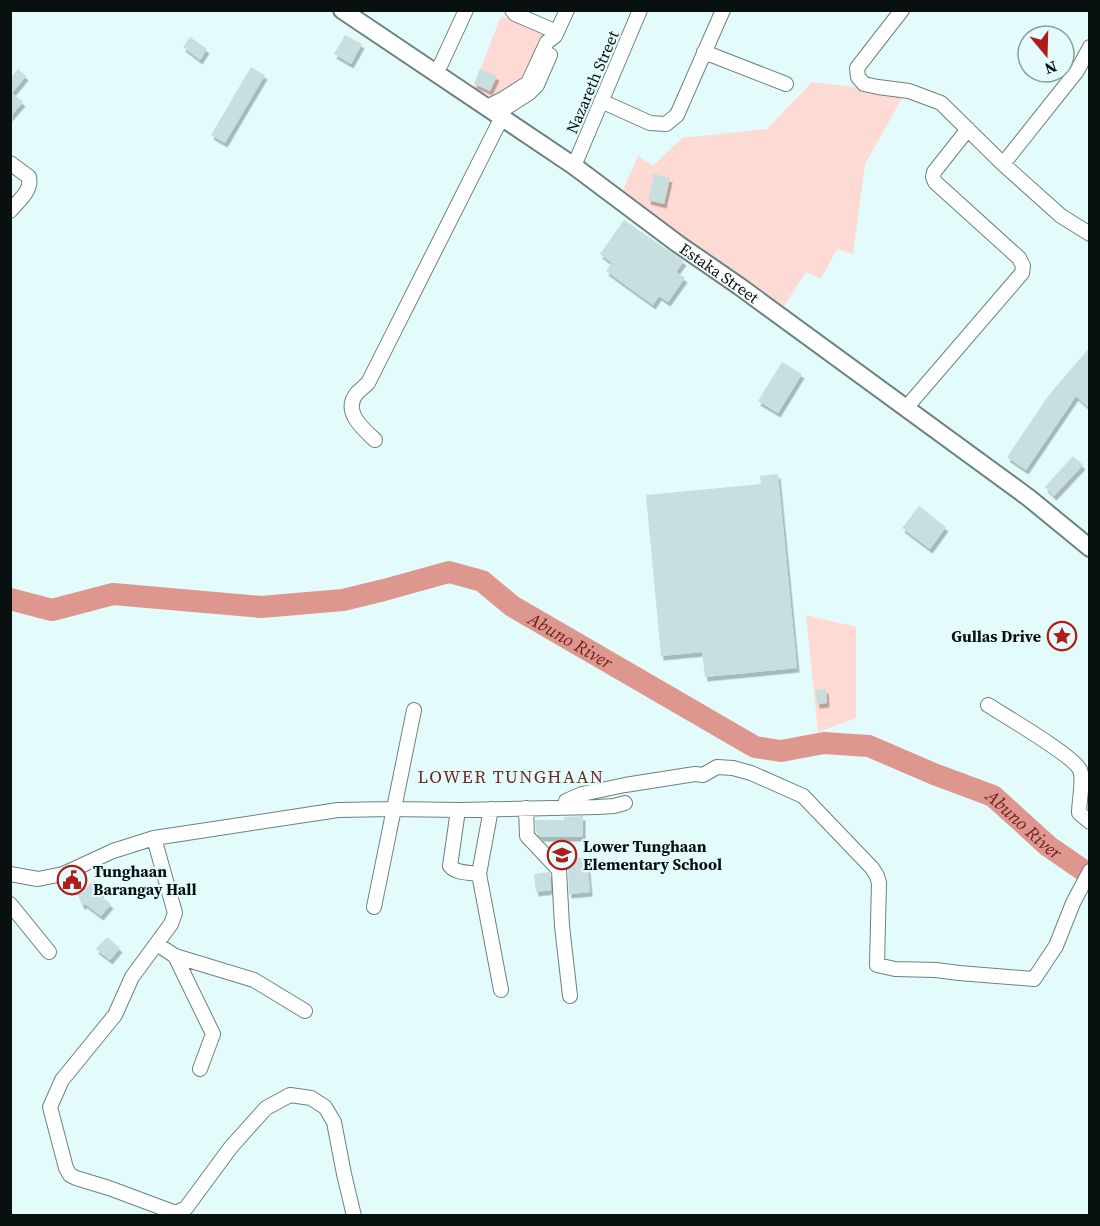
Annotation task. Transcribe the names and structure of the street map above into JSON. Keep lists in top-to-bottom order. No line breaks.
{"streets":{"street":["Nazareth Street","Estaka Street"]},"crossings":[["Nazareth Street","Estaka Street"]],"districts":["LOWER TUNGHAAN"],"water":["Abuno River"],"places":{"place":["Gullas Drive"],"school or university":["Lower Tunghaan Elementary School"],"public building":["Tunghaan Barangay Hall"]},"north":"bottom"}
